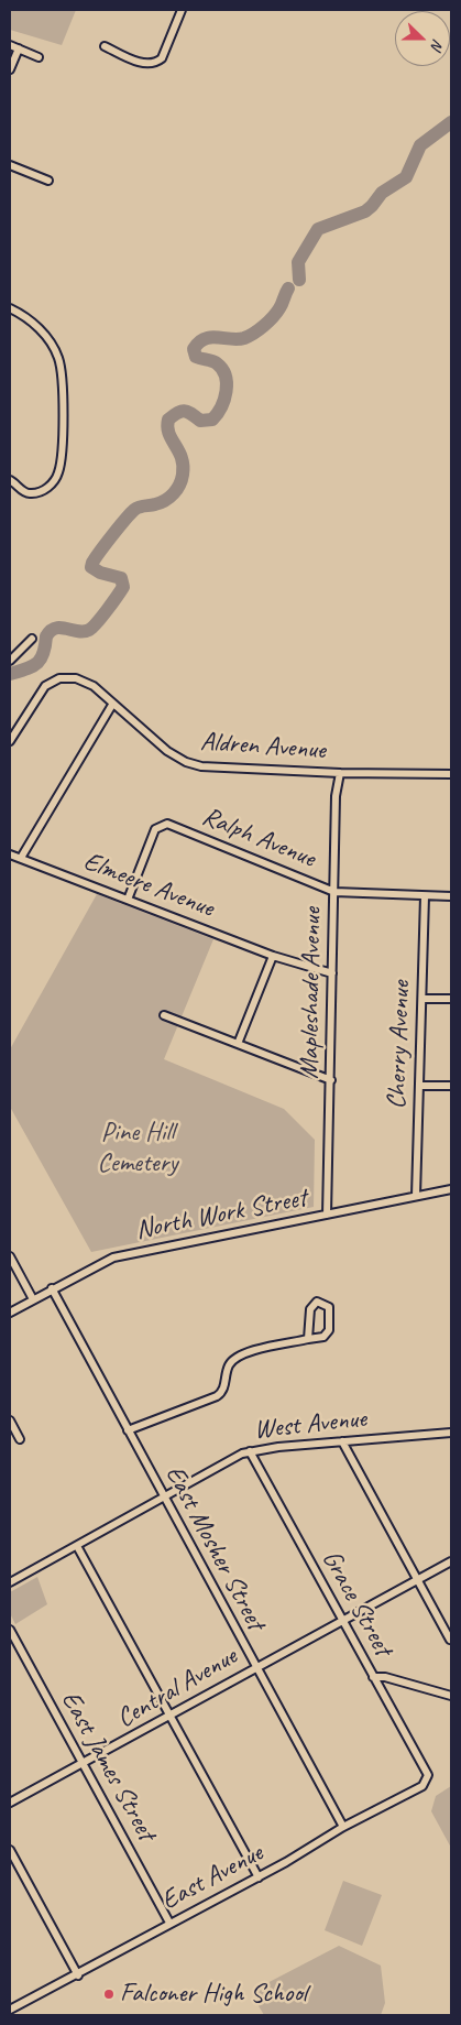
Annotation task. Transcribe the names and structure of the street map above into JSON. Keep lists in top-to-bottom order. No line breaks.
{"streets":{"street":["Aldren Avenue","Ralph Avenue","Elmeere Avenue","Mapleshade Avenue","Cherry Avenue","North Work Street","West Avenue","East Mosher Street","Grace Street","Central Avenue","East James Street","East Avenue"]},"crossings":[["Aldren Avenue","Mapleshade Avenue"],["Ralph Avenue","Elmeere Avenue"],["Ralph Avenue","Mapleshade Avenue"],["Ralph Avenue","Cherry Avenue"],["Elmeere Avenue","Mapleshade Avenue"],["Mapleshade Avenue","North Work Street"],["Cherry Avenue","North Work Street"],["North Work Street","East Mosher Street"],["West Avenue","East Mosher Street"],["West Avenue","Grace Street"],["East Mosher Street","Central Avenue"],["East Mosher Street","East Avenue"],["Grace Street","Central Avenue"],["Grace Street","East Avenue"],["Central Avenue","East James Street"],["East James Street","East Avenue"]],"parks":["Pine Hill Cemetery"],"places":["Falconer High School"],"north":"right"}
